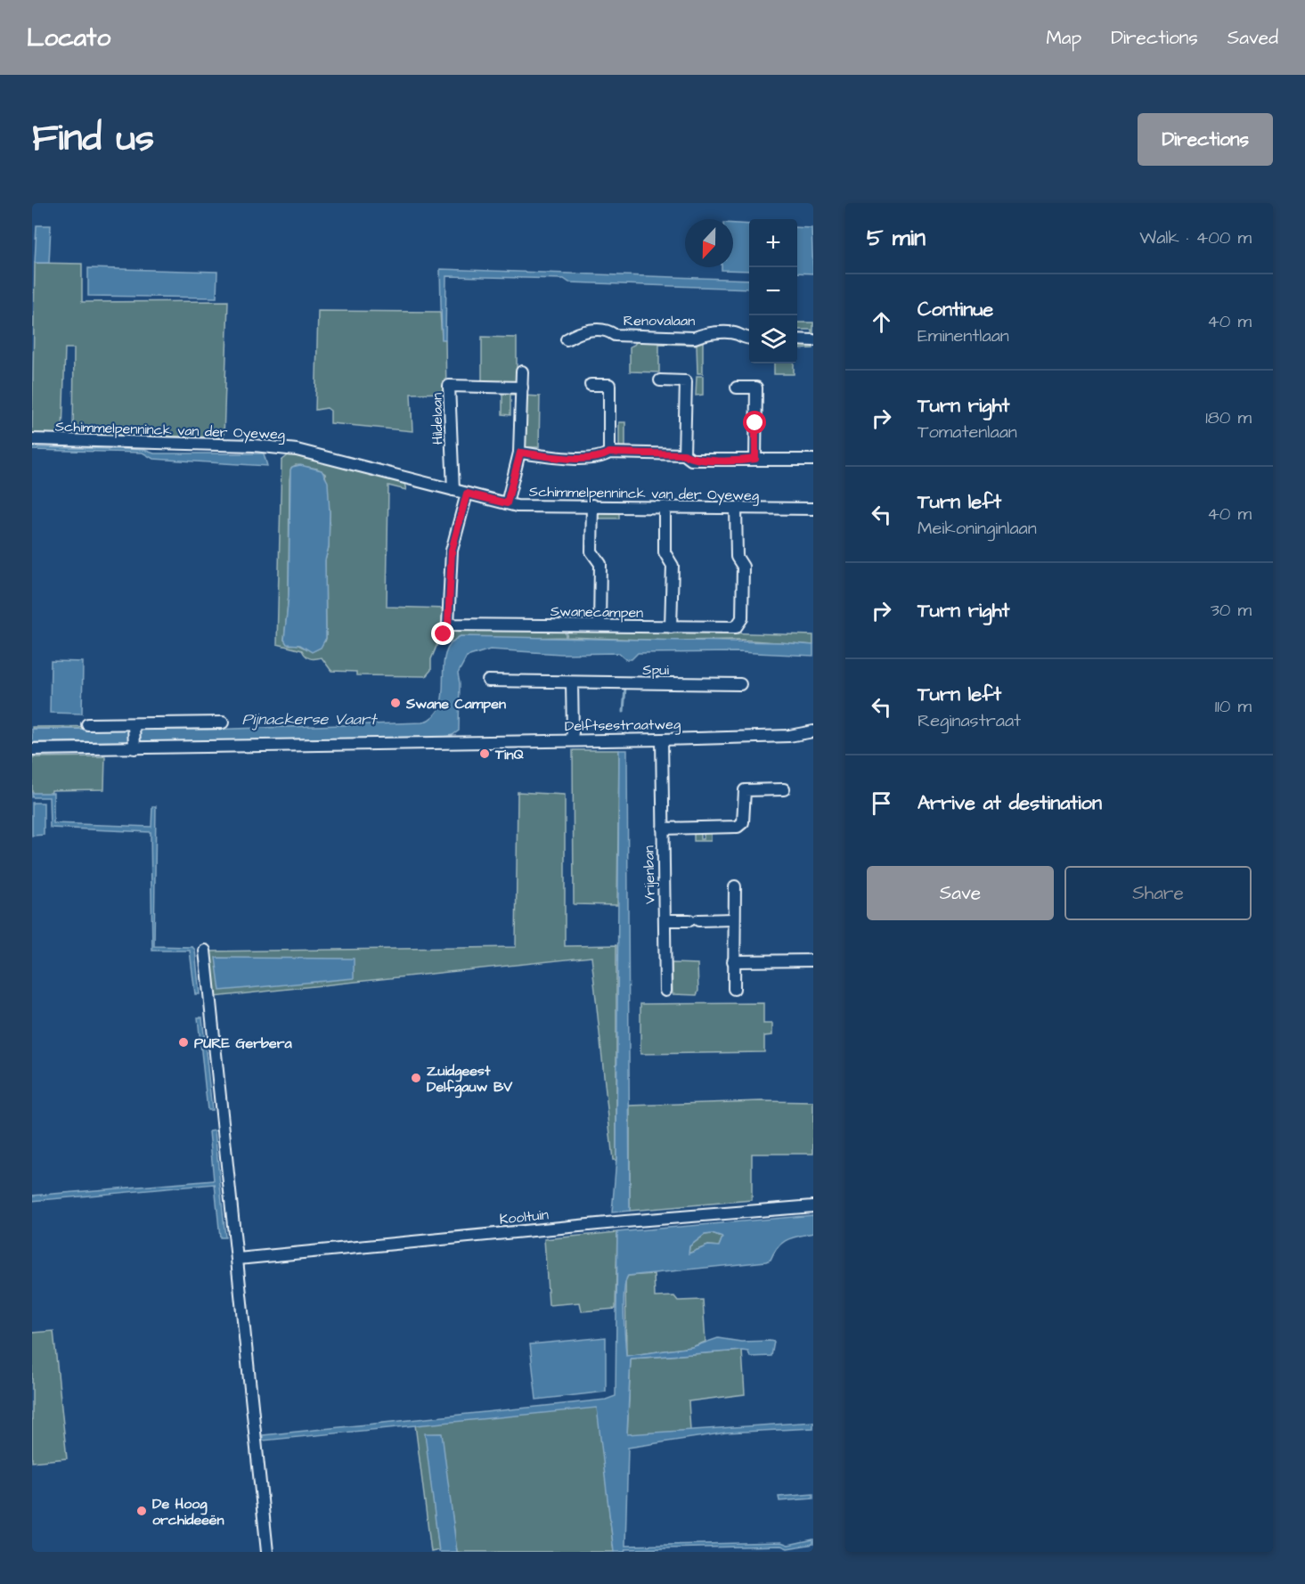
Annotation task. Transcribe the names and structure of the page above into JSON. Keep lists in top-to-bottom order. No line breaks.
{"streets":{"street":["Renovalaan","Hildelaan","Schimmelpenninck van der Oyeweg","Swanecampen","Spui","Delftsestraatweg","Vrijenban","Kooltuin"]},"crossings":[["Hildelaan","Schimmelpenninck van der Oyeweg"],["Schimmelpenninck van der Oyeweg","Swanecampen"],["Delftsestraatweg","Vrijenban"]],"water":["Pijnackerse Vaart"],"places":["Swane Campen","TinQ","PURE Gerbera","Zuidgeest Delfgauw BV","De Hoog orchideeën"],"north":"bottom","page":{"header":"Locato","nav":["Map","Directions","Saved"],"title":"Find us","buttons":["Directions",["Save","Share"]],"heading":["5 min","Walk · 400 m"],"map_buttons":["+","−"],"list":[["Continue","Eminentlaan","40 m"],["Turn right","Tomatenlaan","180 m"],["Turn left","Meikoninginlaan","40 m"],["Turn right","30 m"],["Turn left","Reginastraat","110 m"],"Arrive at destination"]}}
